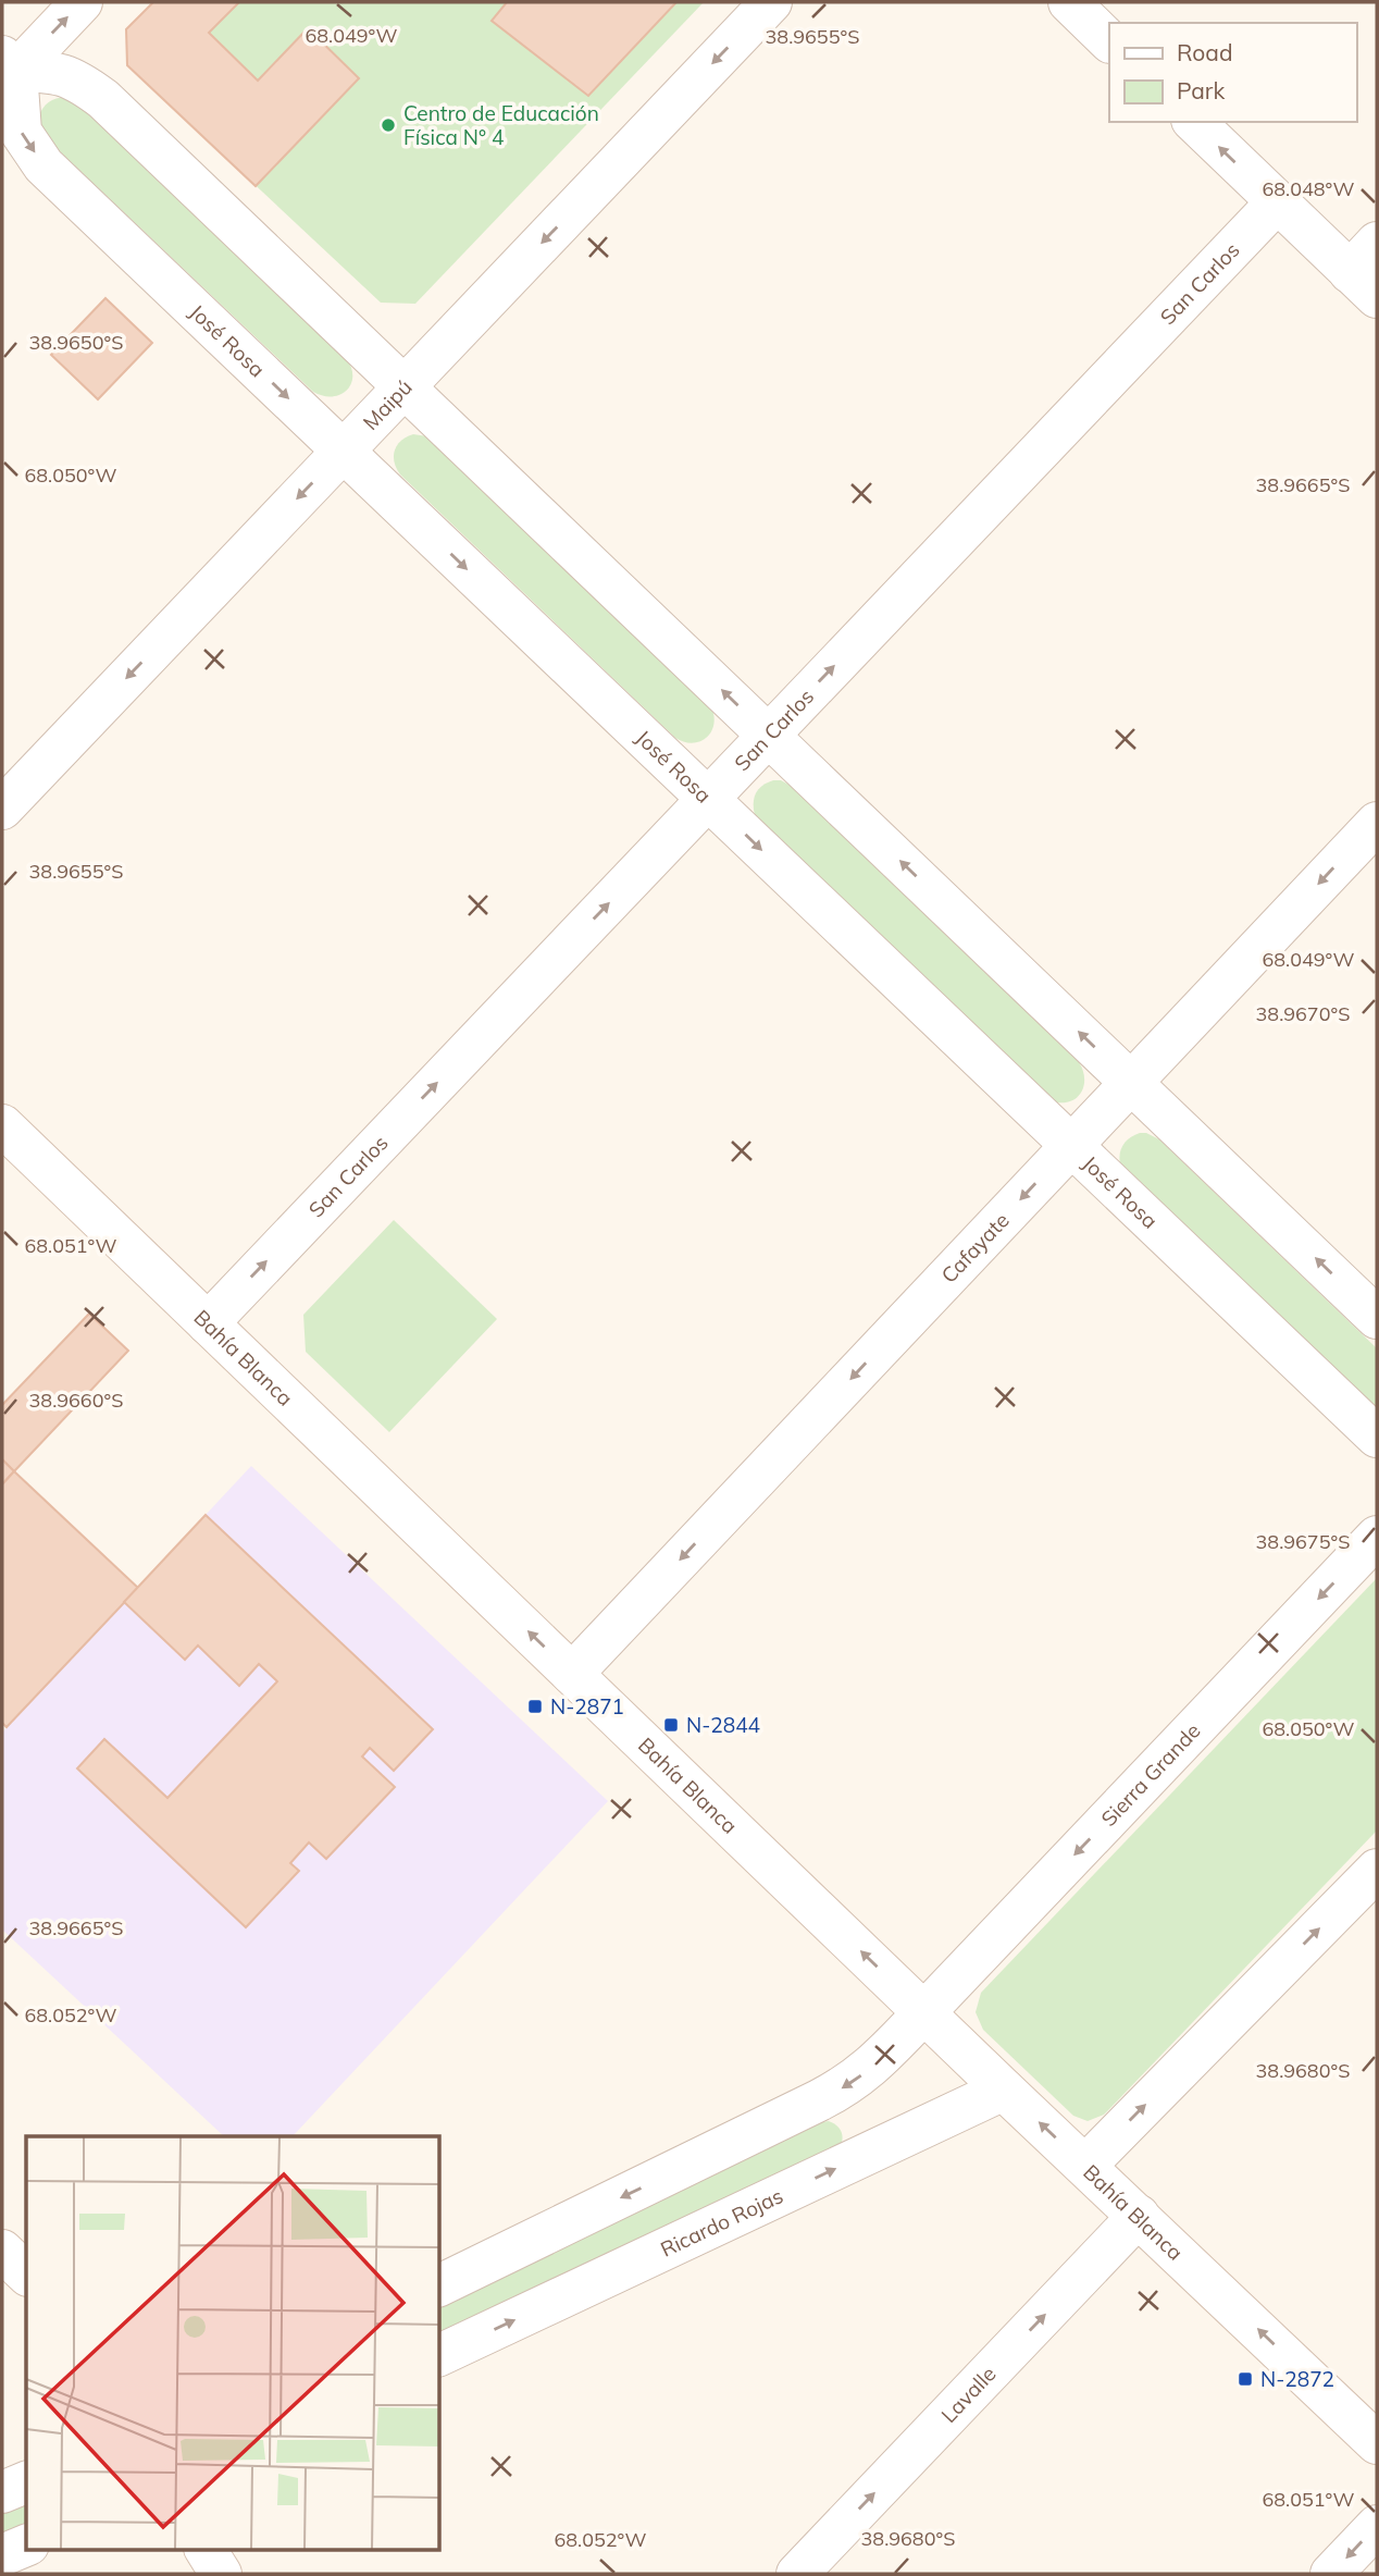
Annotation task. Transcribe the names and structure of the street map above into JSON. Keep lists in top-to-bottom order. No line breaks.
{"streets":{"street":["San Carlos","José Rosa","Maipú","Cafayate","Bahía Blanca","Sierra Grande","Ricardo Rojas","Lavalle"]},"crossings":[["San Carlos","José Rosa"],["San Carlos","Bahía Blanca"],["José Rosa","Maipú"],["José Rosa","Cafayate"],["Cafayate","Bahía Blanca"],["Bahía Blanca","Sierra Grande"],["Bahía Blanca","Ricardo Rojas"],["Bahía Blanca","Lavalle"]],"one_way":["San Carlos","Maipú","Cafayate","Bahía Blanca"],"places":{"other":["Centro de Educación Física N° 4"],"transit":["N-2871","N-2844","N-2872"]},"legend":["Road","Park"],"coordinates":["68.049°W","38.9655°S","68.048°W","38.9650°S","68.050°W","38.9665°S","38.9670°S","68.051°W","38.9660°S","38.9675°S","68.052°W","38.9680°S"]}
